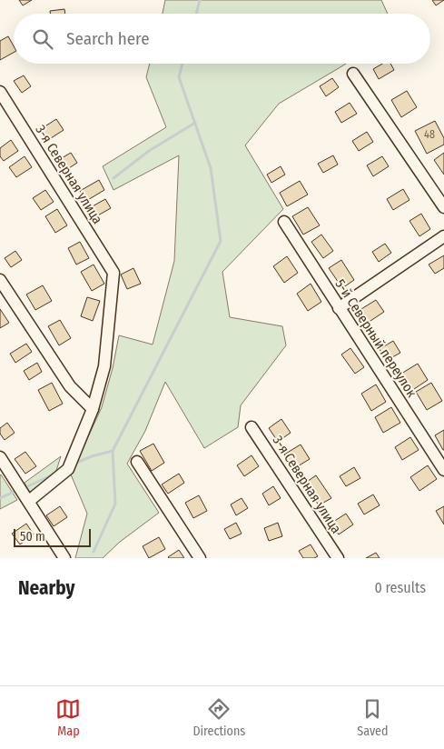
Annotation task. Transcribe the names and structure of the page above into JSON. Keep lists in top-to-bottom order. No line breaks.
{"streets":{"street":["3-я Северная улица","5-й Северный переулок"]},"house_numbers":["48"],"scale_bar":"50 m","page":{"search":"Search here","scale":"50 m","heading":["Nearby","0 results"],"nav":["Map","Directions","Saved"]}}
